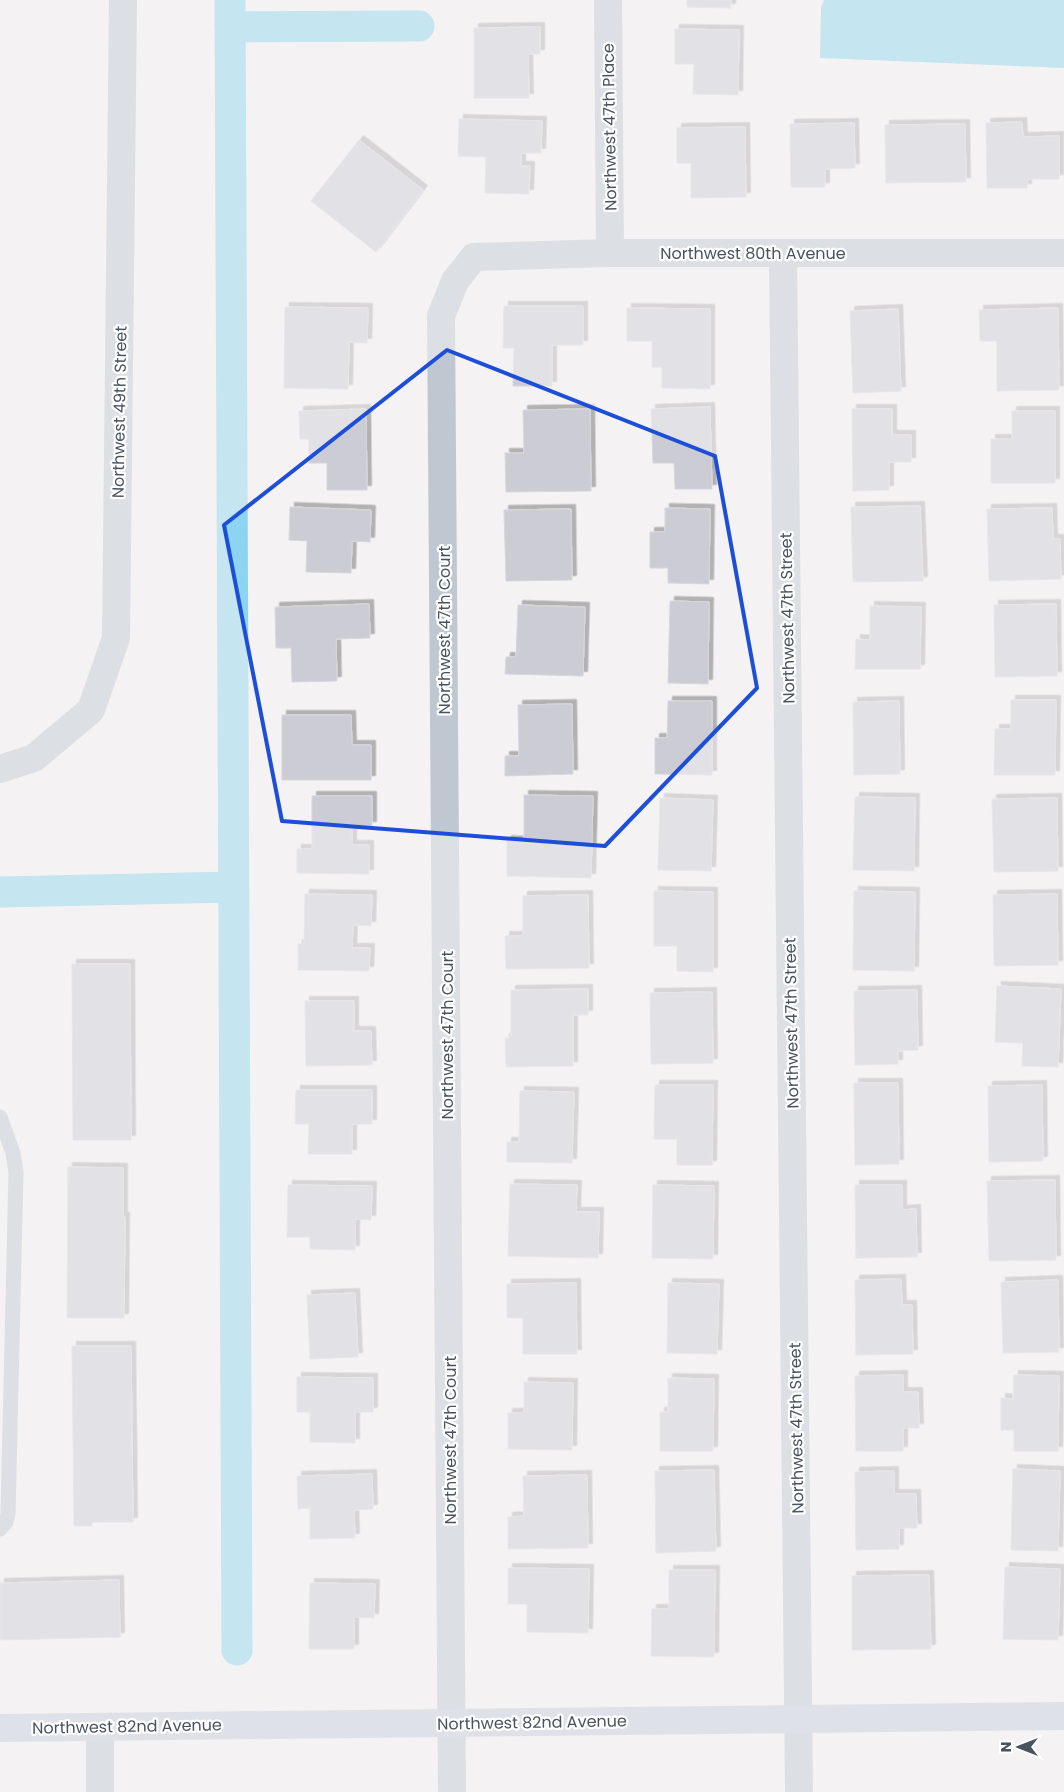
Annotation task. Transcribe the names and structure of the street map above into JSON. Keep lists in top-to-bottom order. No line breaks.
{"streets":{"street":["Northwest 47th Place","Northwest 80th Avenue","Northwest 49th Street","Northwest 47th Street","Northwest 47th Court","Northwest 82nd Avenue"]},"crossings":[["Northwest 47th Place","Northwest 80th Avenue"],["Northwest 80th Avenue","Northwest 47th Street"],["Northwest 80th Avenue","Northwest 47th Court"],["Northwest 47th Street","Northwest 82nd Avenue"],["Northwest 47th Court","Northwest 82nd Avenue"]],"north":"left"}
